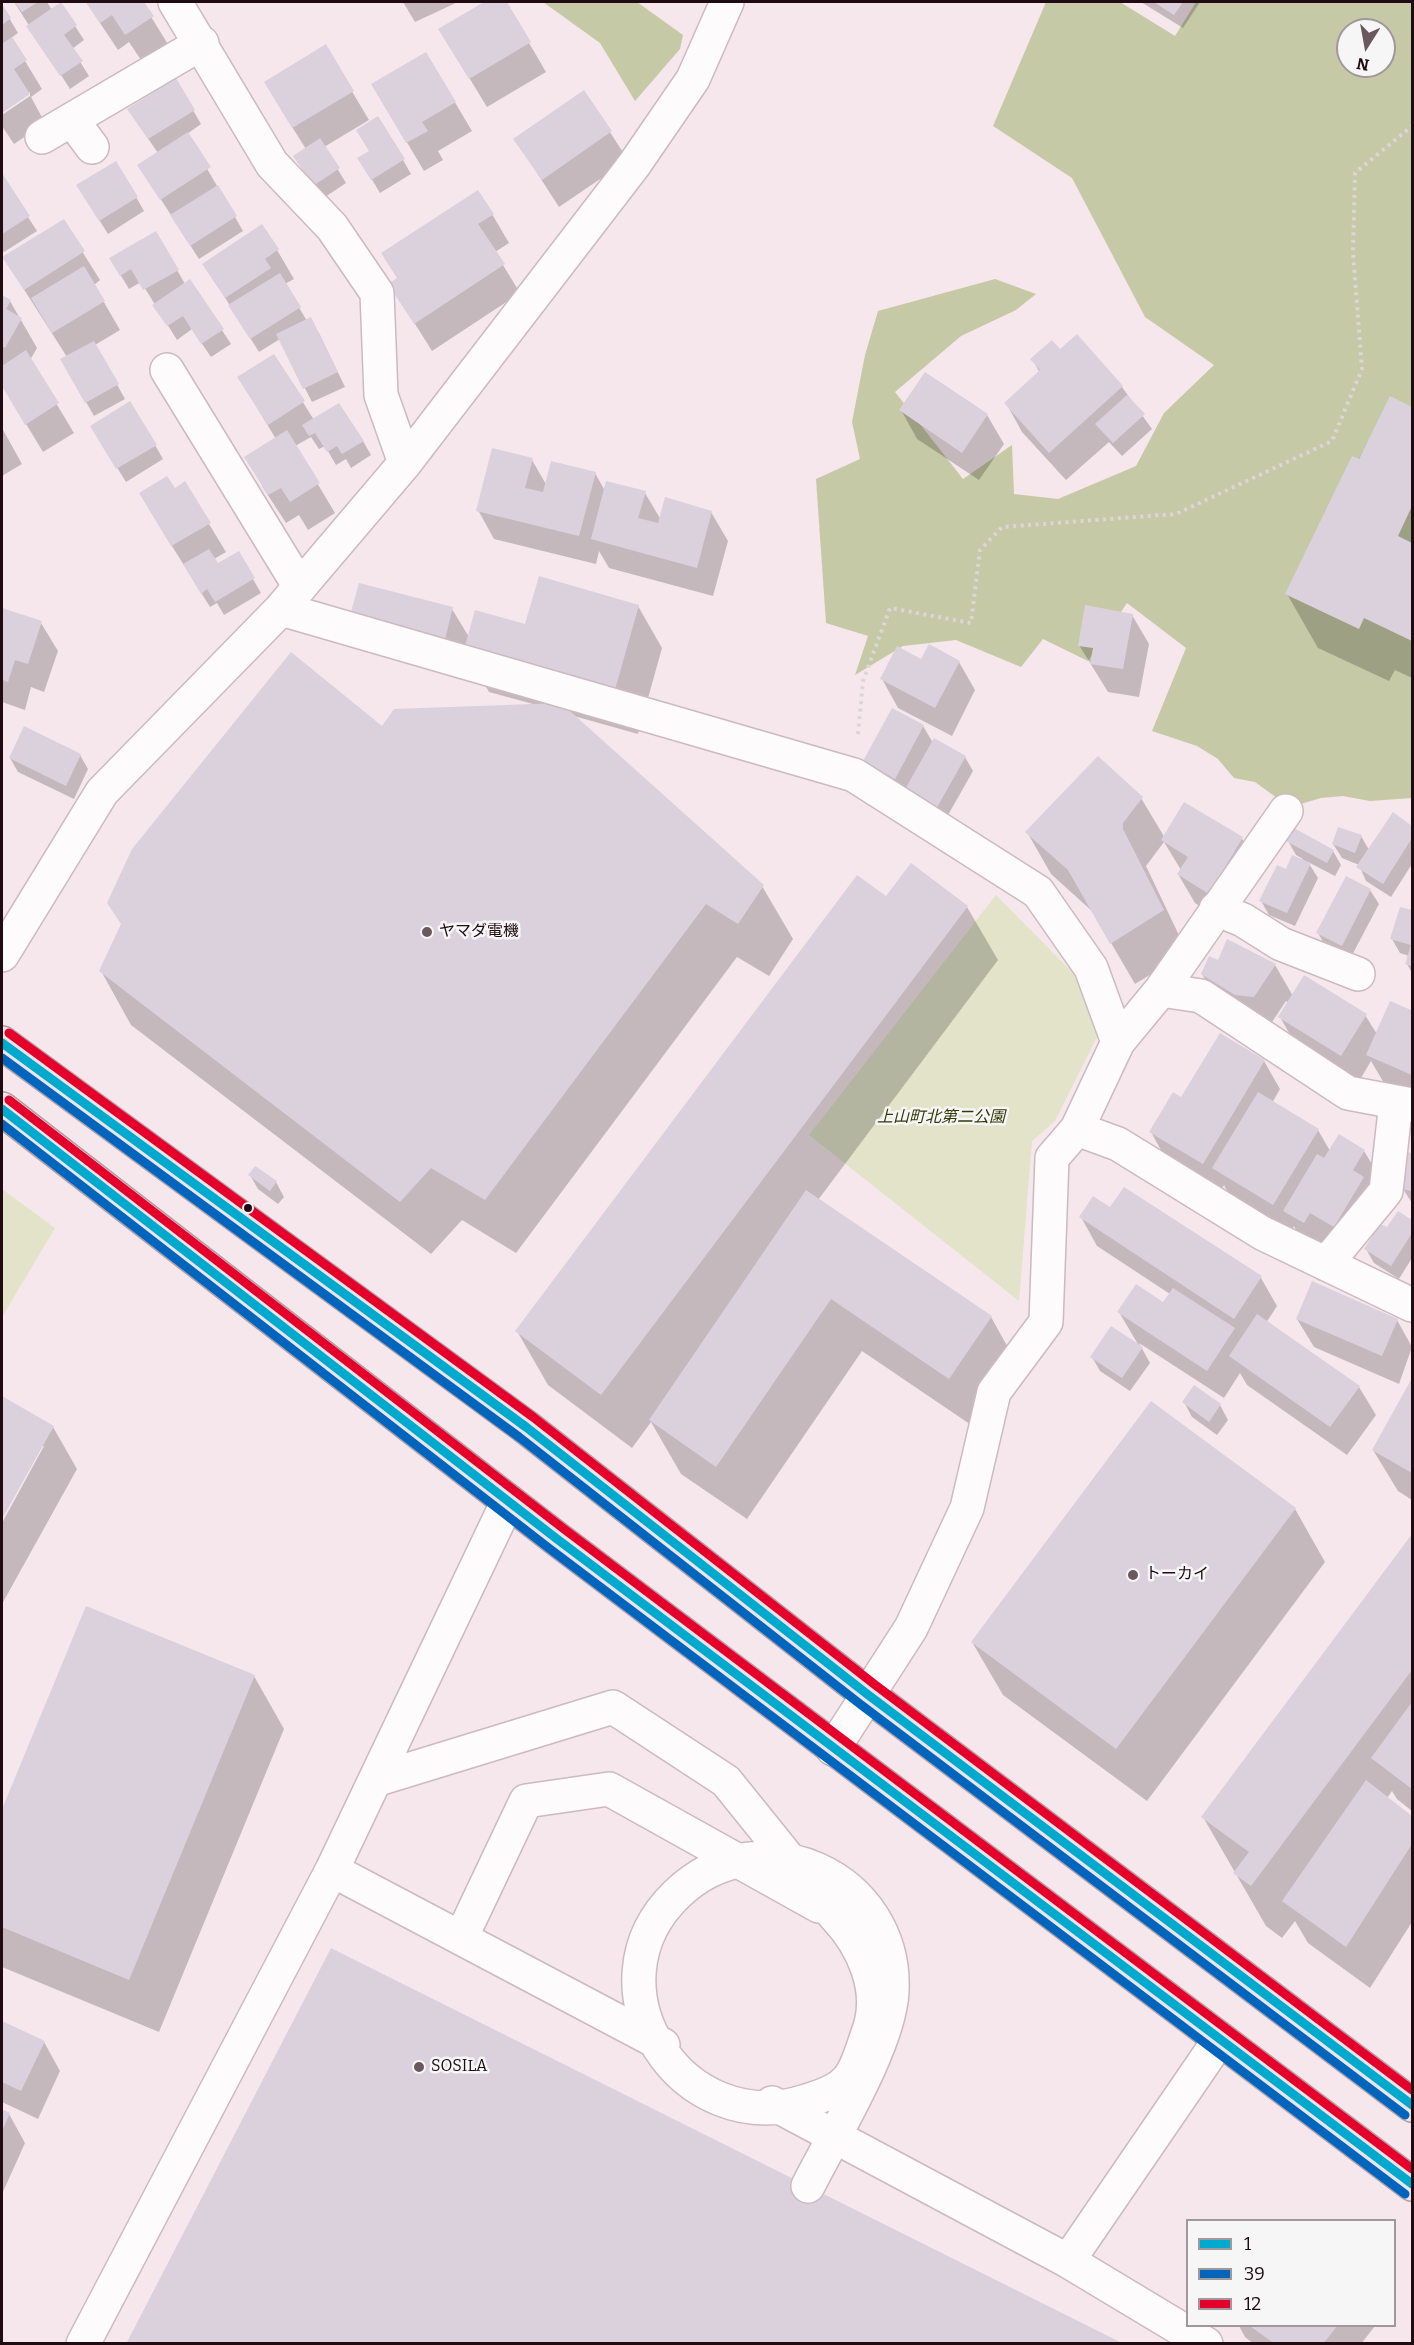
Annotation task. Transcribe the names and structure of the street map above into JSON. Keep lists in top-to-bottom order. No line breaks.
{"parks":["上山町北第二公園"],"places":["ヤマダ電機","トーカイ","SOSILA"],"lines":["transit line 12","transit line 1","transit line 39"],"legend":["1","39","12"],"north":"bottom"}
